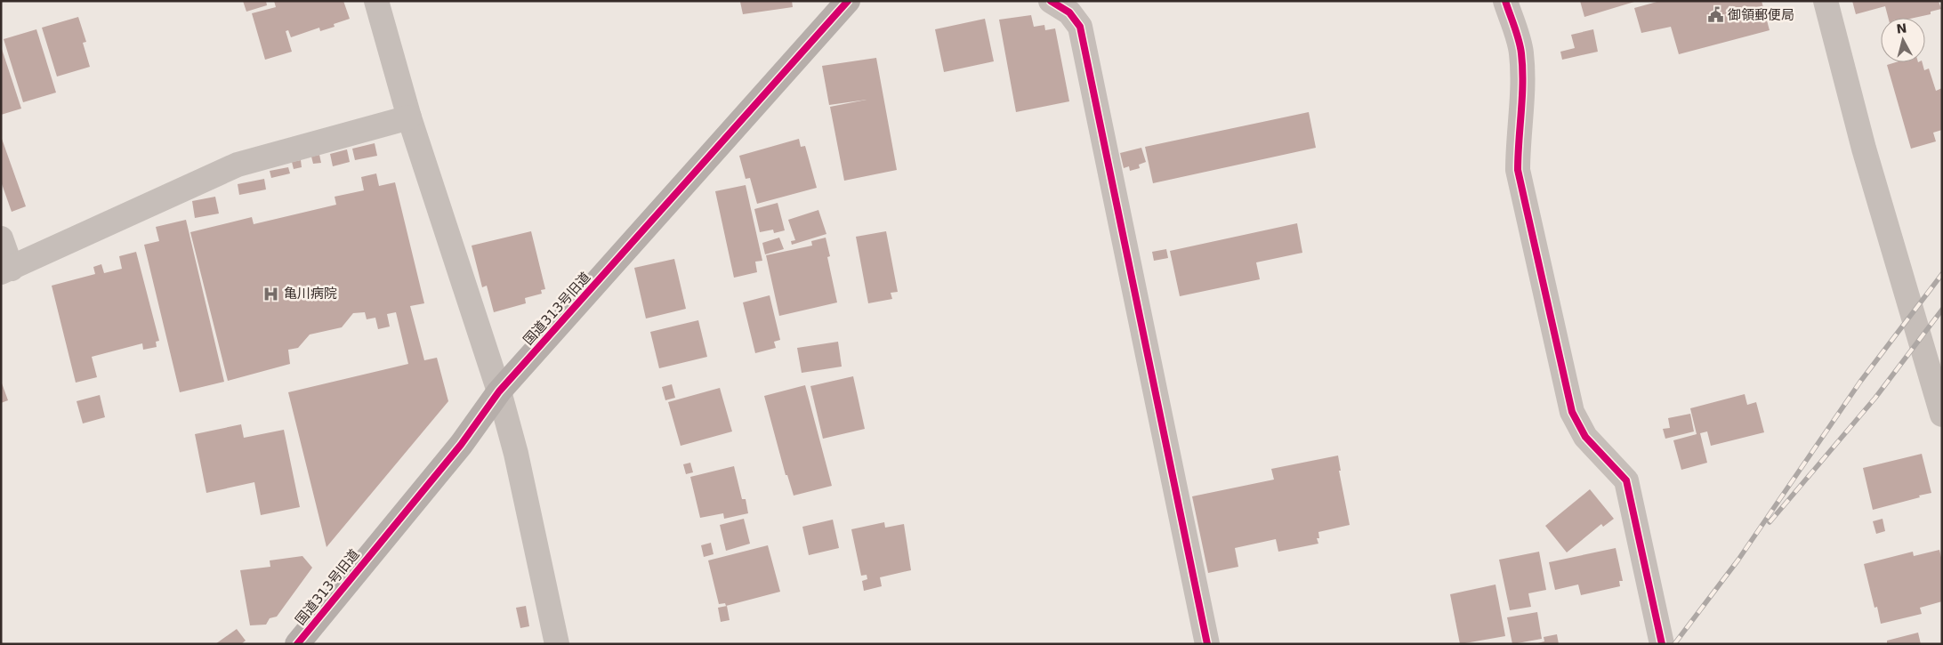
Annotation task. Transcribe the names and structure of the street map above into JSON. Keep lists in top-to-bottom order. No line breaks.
{"streets":{"street":["国道313号旧道"]},"places":{"public building":["御領郵便局"],"hospital":["亀川病院"]},"north":"top"}
